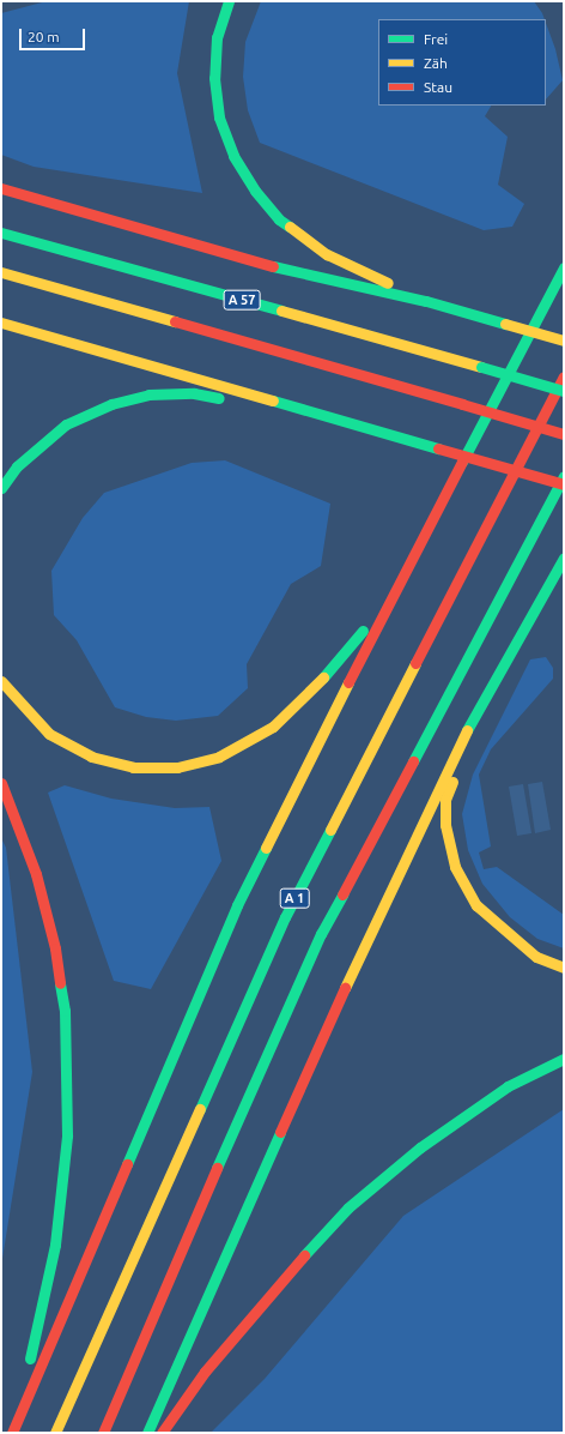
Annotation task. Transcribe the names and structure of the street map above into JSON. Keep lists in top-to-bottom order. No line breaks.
{"streets":{"highway":["A 57","A 1"]},"legend":["Frei","Zäh","Stau"],"scale_bar":"20 m"}
